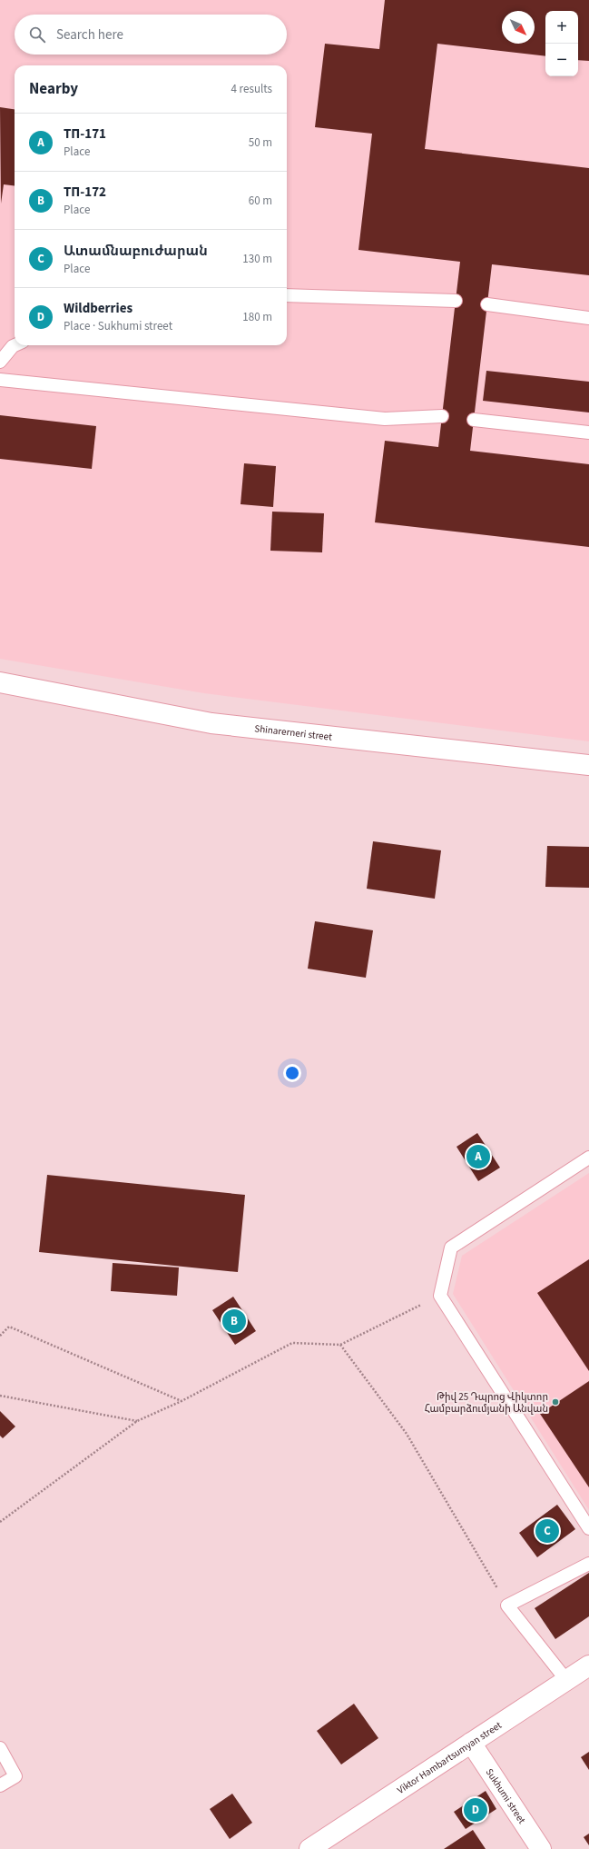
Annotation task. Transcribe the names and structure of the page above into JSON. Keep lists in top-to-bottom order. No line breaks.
{"streets":{"street":["Shinarerneri street","Viktor Hambartsumyan street","Sukhumi street"]},"crossings":[["Viktor Hambartsumyan street","Sukhumi street"]],"places":["Թիվ 25 Դպրոց Վիկտոր Համբարձումյանի Անվան"],"north":"bottom right","page":{"map_buttons":["+","−"],"search":"Search here","heading":["Nearby","4 results"],"list":[{"mark":"A","name":"ТП-171","note":"Place","value":"50 m"},{"mark":"B","name":"ТП-172","note":"Place","value":"60 m"},{"mark":"C","name":"Ատամնաբուժարան","note":"Place","value":"130 m"},{"mark":"D","name":"Wildberries","note":"Place · Sukhumi street","value":"180 m"}],"pins":["A","B","C","D"]}}
